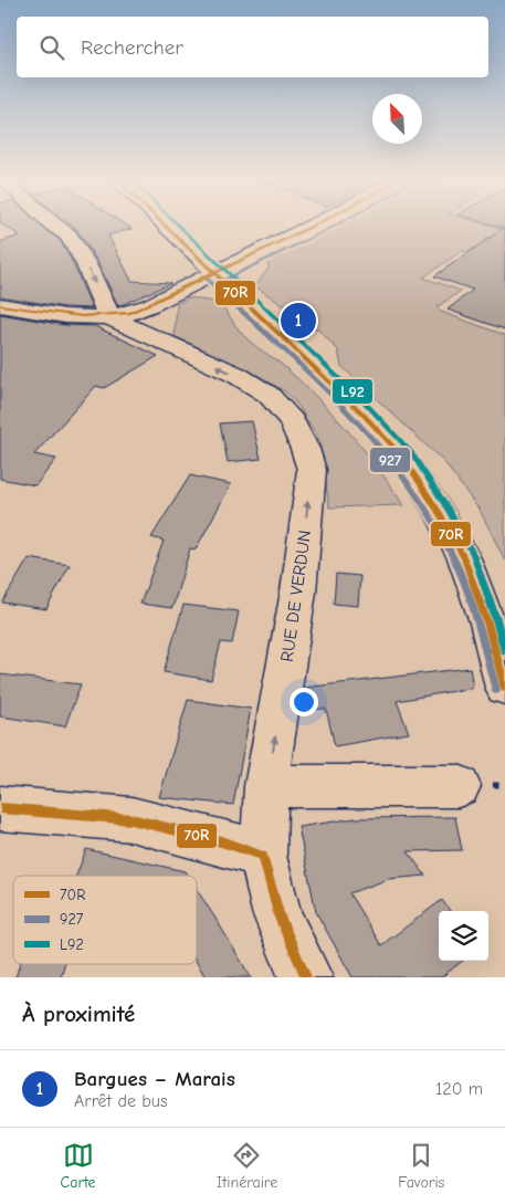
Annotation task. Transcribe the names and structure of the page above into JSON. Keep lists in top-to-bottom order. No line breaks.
{"streets":{"street":["RUE DE VERDUN"]},"lines":["transit line 70R","transit line 927","transit line L92"],"legend":["70R","927","L92"],"north":"top left","page":{"search":"Rechercher","pins":"1","heading":"À proximité","list":[{"mark":"1","name":"Bargues – Marais","note":"Arrêt de bus","value":"120 m"}],"nav":["Carte","Itinéraire","Favoris"]}}
